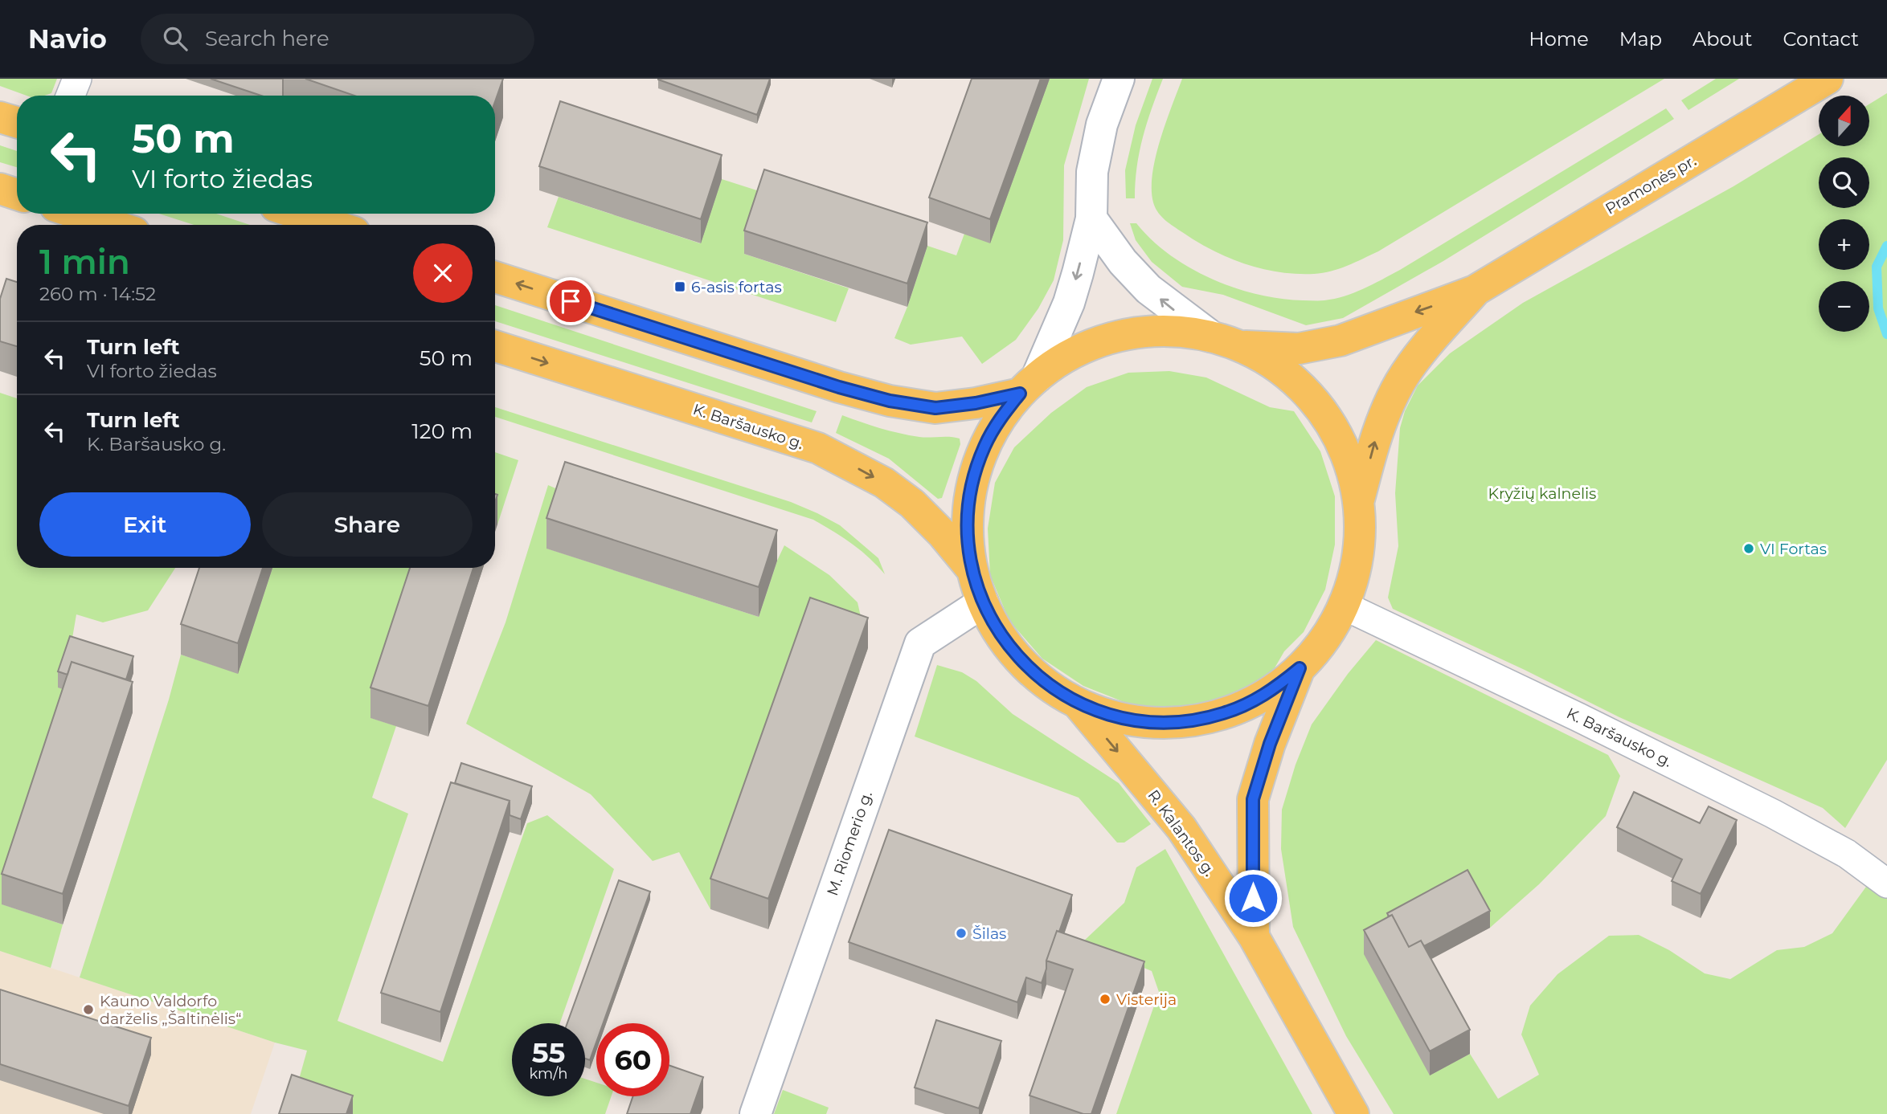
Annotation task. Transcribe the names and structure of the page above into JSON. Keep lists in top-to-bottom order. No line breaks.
{"streets":{"main road":["Pramonės pr.","K. Baršausko g.","R. Kalantos g."],"street":["M. Riomerio g."]},"one_way":["R. Kalantos g."],"parks":["Kryžių kalnelis"],"places":{"transit":["6-asis fortas"],"other":["VI Fortas","Šilas","Visterija","Kauno Valdorfo darželis „Šaltinėlis“"]},"north":"top","page":{"header":"Navio","search":"Search here","nav":["Home","Map","About","Contact"],"map_buttons":["+","−"],"turn":["50 m","VI forto žiedas"],"heading":["1 min","260 m · 14:52"],"list":[{"name":"Turn left","note":"VI forto žiedas","value":"50 m"},{"name":"Turn left","note":"K. Baršausko g.","value":"120 m"}],"buttons":["Exit","Share"],"speed":"55 km/h","limit":"60"}}
